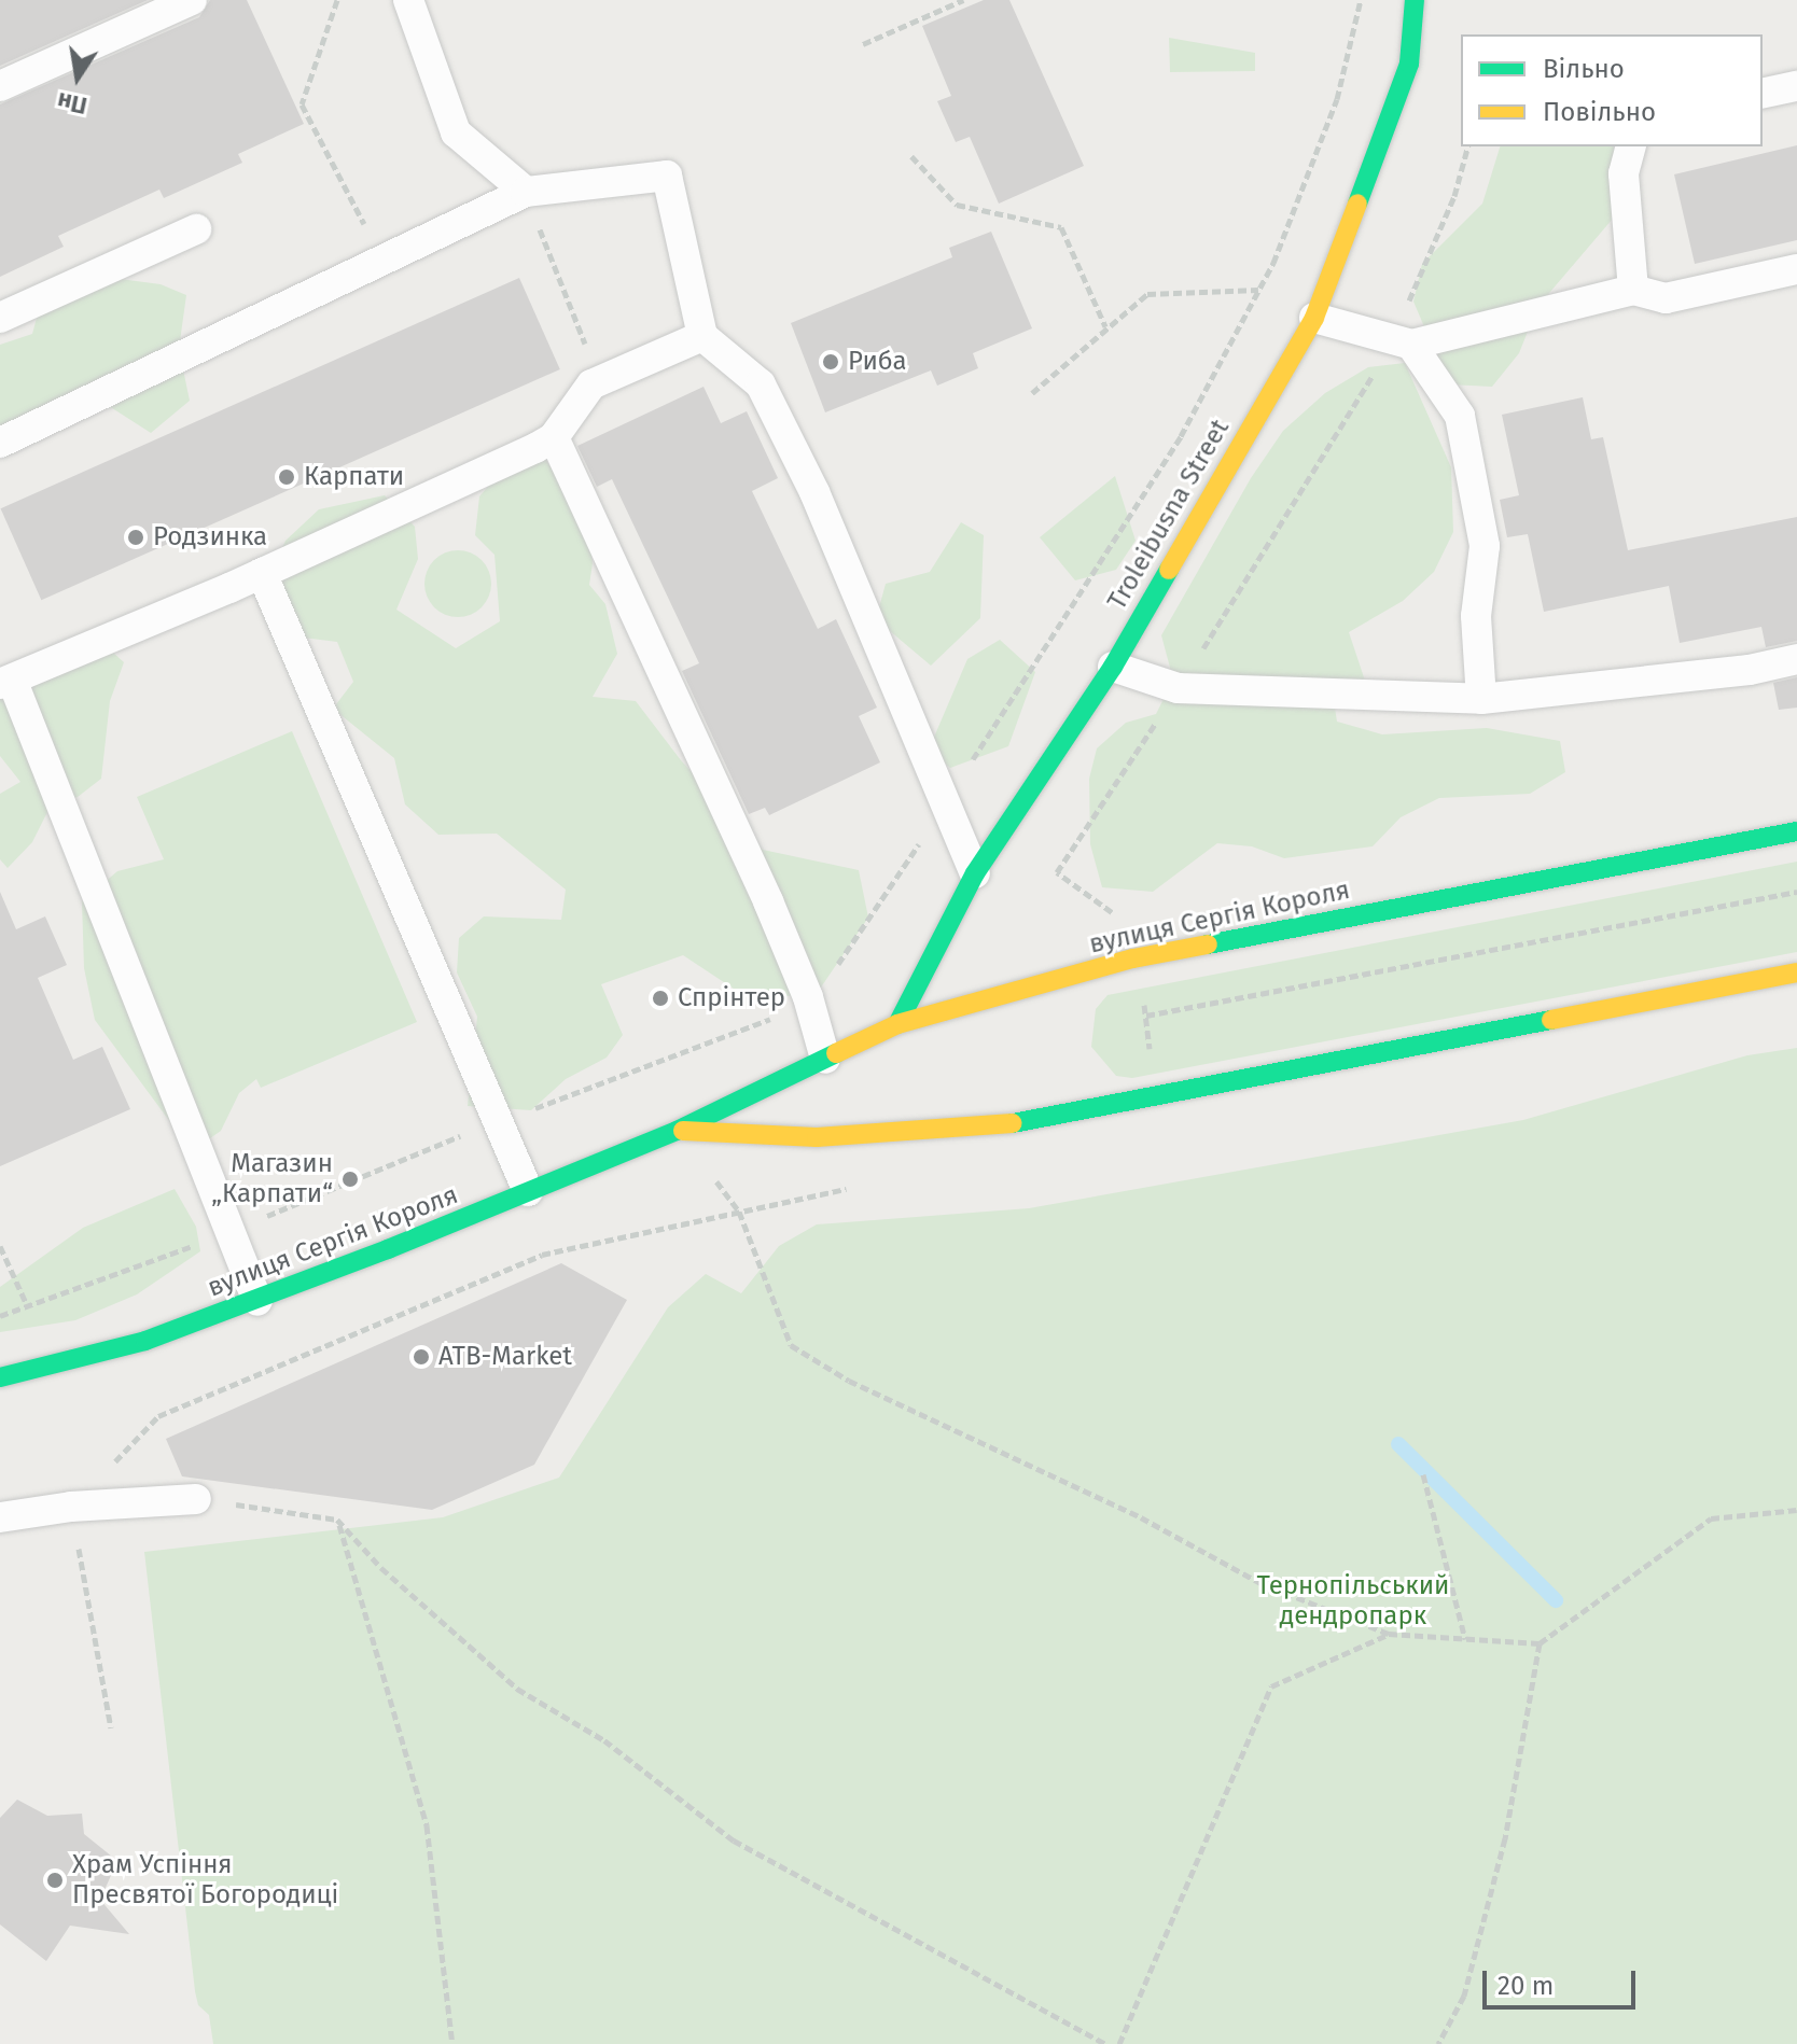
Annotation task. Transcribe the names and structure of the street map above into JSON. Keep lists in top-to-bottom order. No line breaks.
{"streets":{"main road":["Troleibusna Street","вулиця Сергія Короля"]},"crossings":[["Troleibusna Street","вулиця Сергія Короля"]],"parks":["Тернопільський дендропарк"],"places":["Риба","Карпати","Родзинка","Спрінтер","Магазин „Карпати“","ATB-Market","Храм Успіння Пресвятої Богородиці"],"legend":["Вільно","Повільно"],"scale_bar":"20 m","north":"bottom"}
